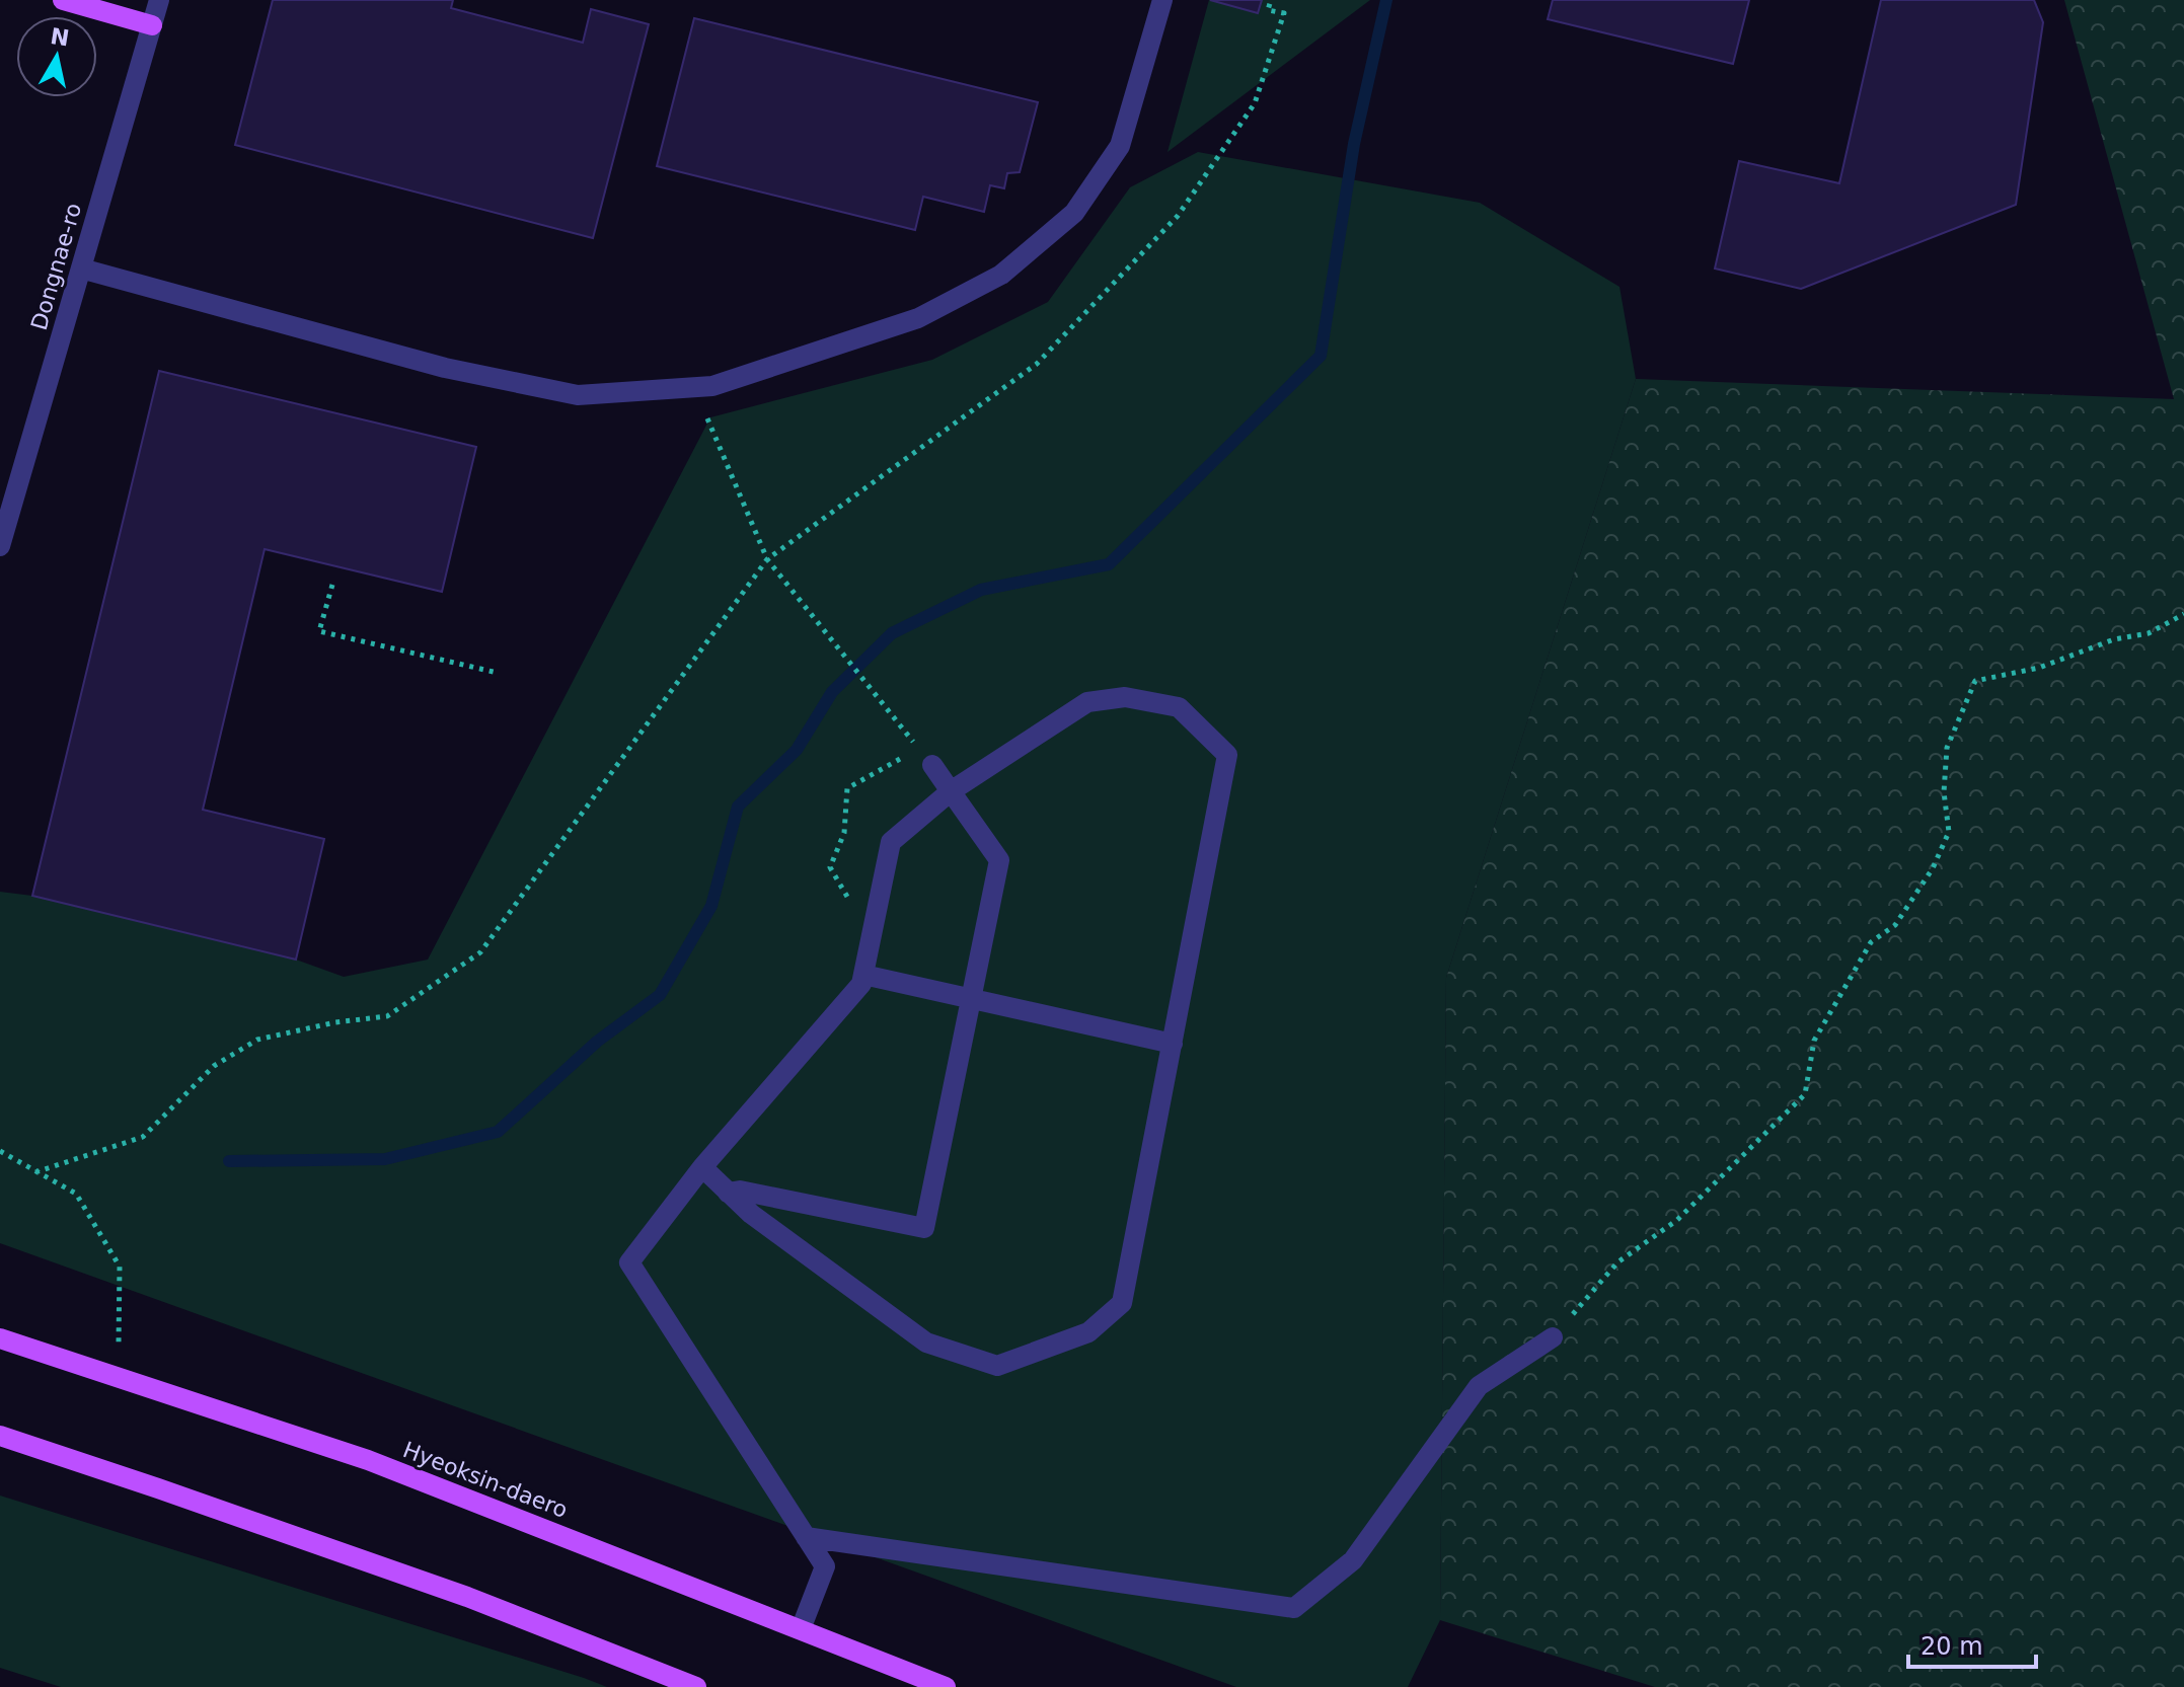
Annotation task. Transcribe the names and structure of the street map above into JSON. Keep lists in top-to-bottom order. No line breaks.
{"streets":{"main road":["Hyeoksin-daero"],"street":["Dongnae-ro"]},"scale_bar":"20 m","north":"top"}
